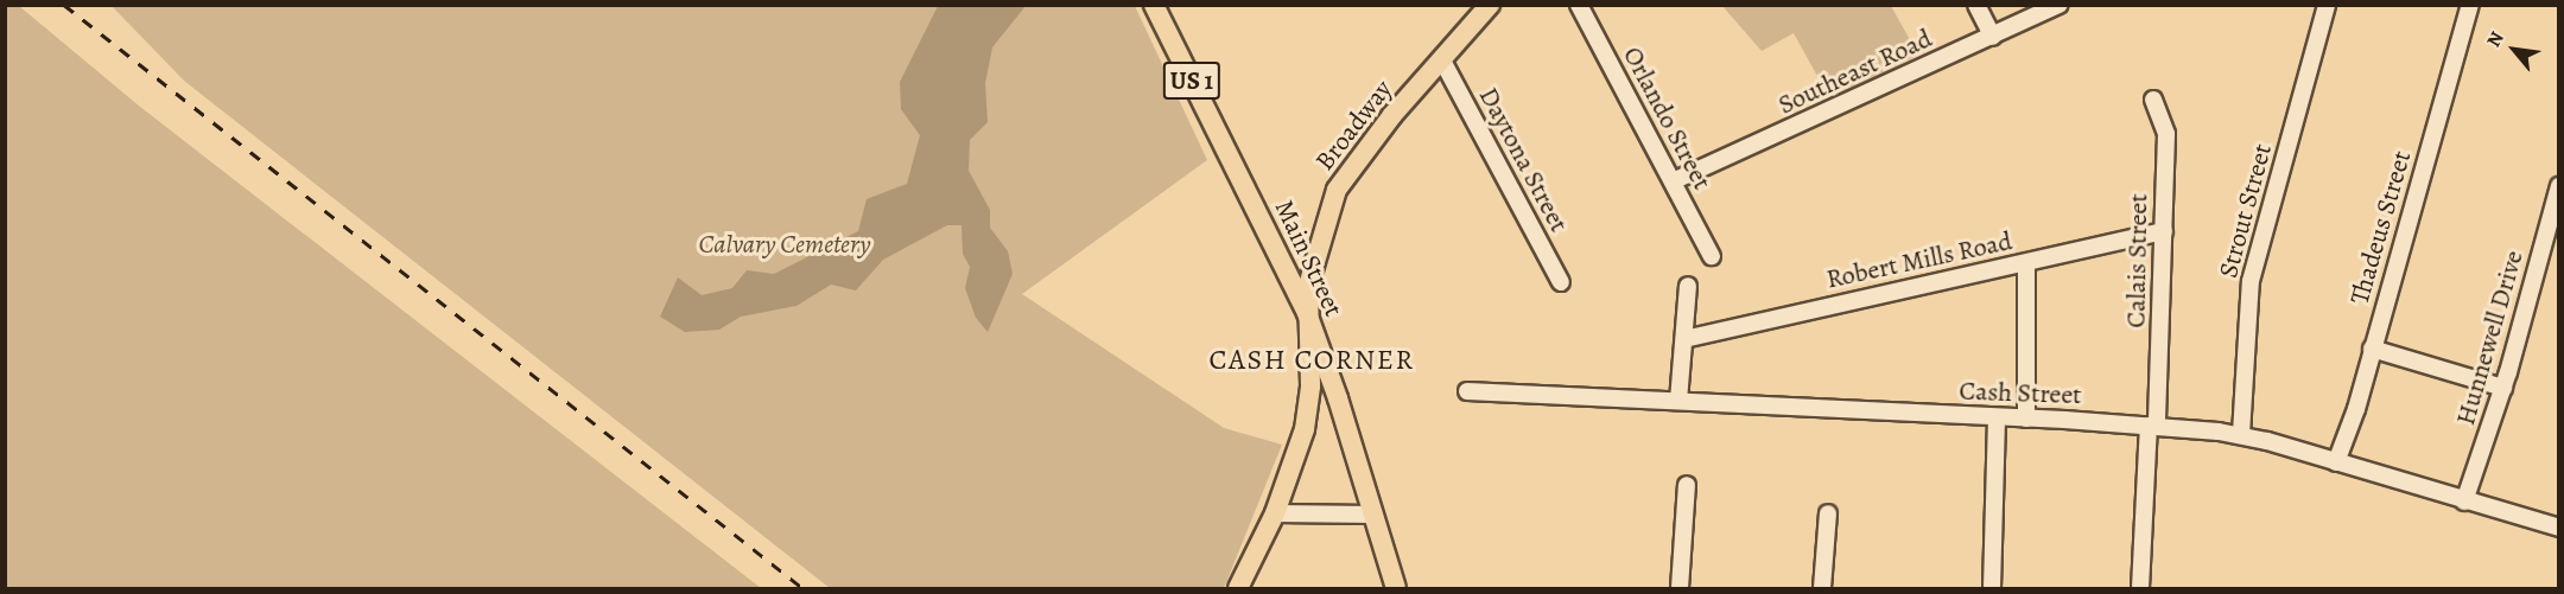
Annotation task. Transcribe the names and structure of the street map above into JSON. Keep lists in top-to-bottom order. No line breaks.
{"streets":{"main road":["US 1","Broadway","Main Street"],"street":["Southeast Road","Orlando Street","Daytona Street","Strout Street","Thadeus Street","Robert Mills Road","Calais Street","Hunnewell Drive","Cash Street"]},"crossings":[["Southeast Road","Orlando Street"],["Broadway","Daytona Street"],["Broadway","Main Street"],["Strout Street","Cash Street"],["Thadeus Street","Cash Street"],["Robert Mills Road","Calais Street"],["Calais Street","Cash Street"],["Hunnewell Drive","Cash Street"]],"districts":["CASH CORNER"],"parks":["Calvary Cemetery"],"north":"top left"}
